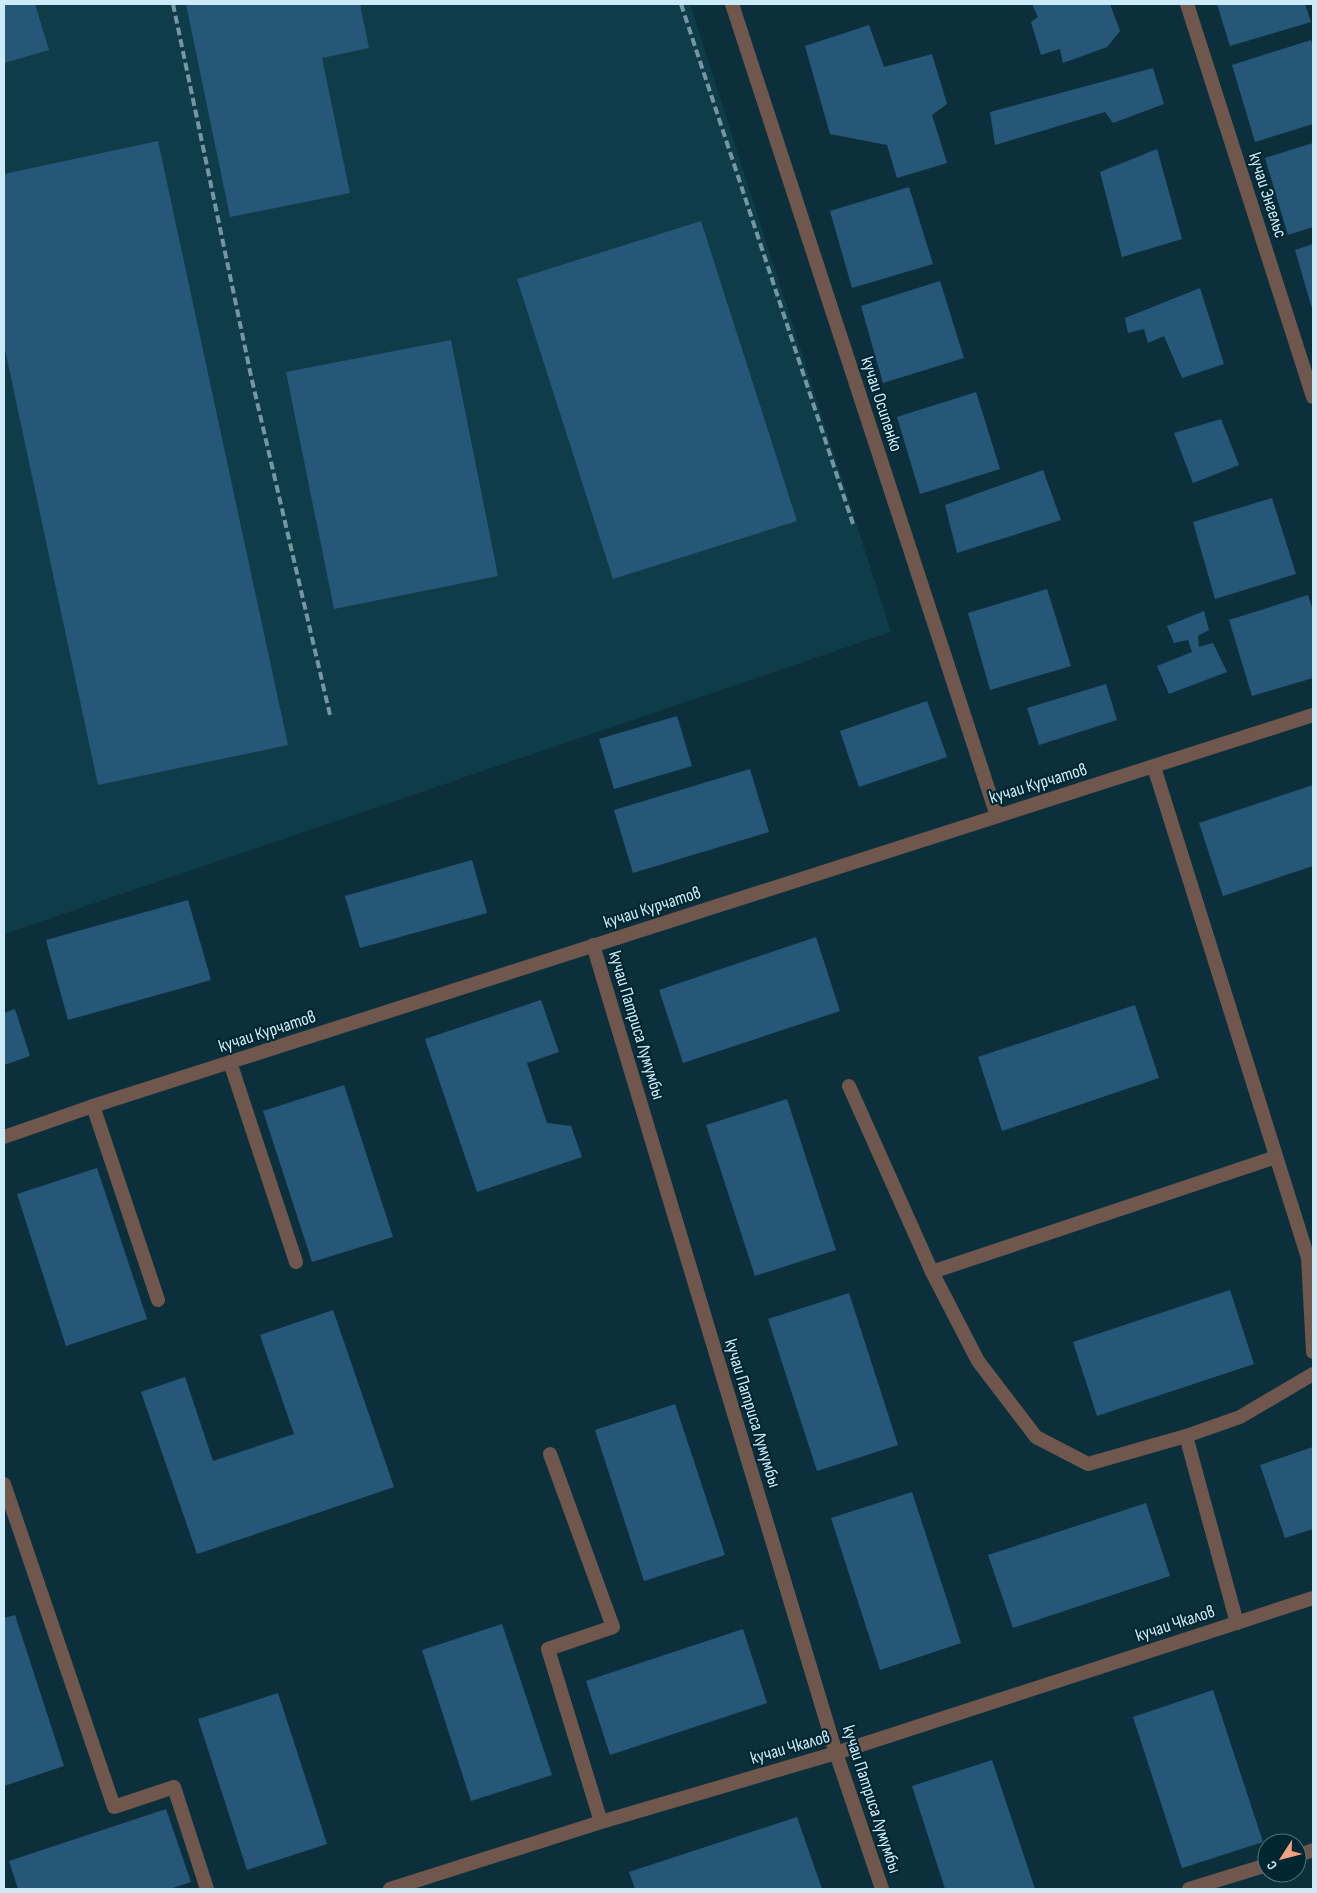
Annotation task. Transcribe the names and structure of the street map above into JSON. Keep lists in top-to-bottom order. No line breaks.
{"streets":{"street":["кучаи Энгельс","кучаи Осипенко","кучаи Курчатов","кучаи Патриса Лумумбы","кучаи Чкалов"]},"crossings":[["кучаи Осипенко","кучаи Курчатов"],["кучаи Курчатов","кучаи Патриса Лумумбы"],["кучаи Патриса Лумумбы","кучаи Чкалов"]],"north":"bottom left"}
